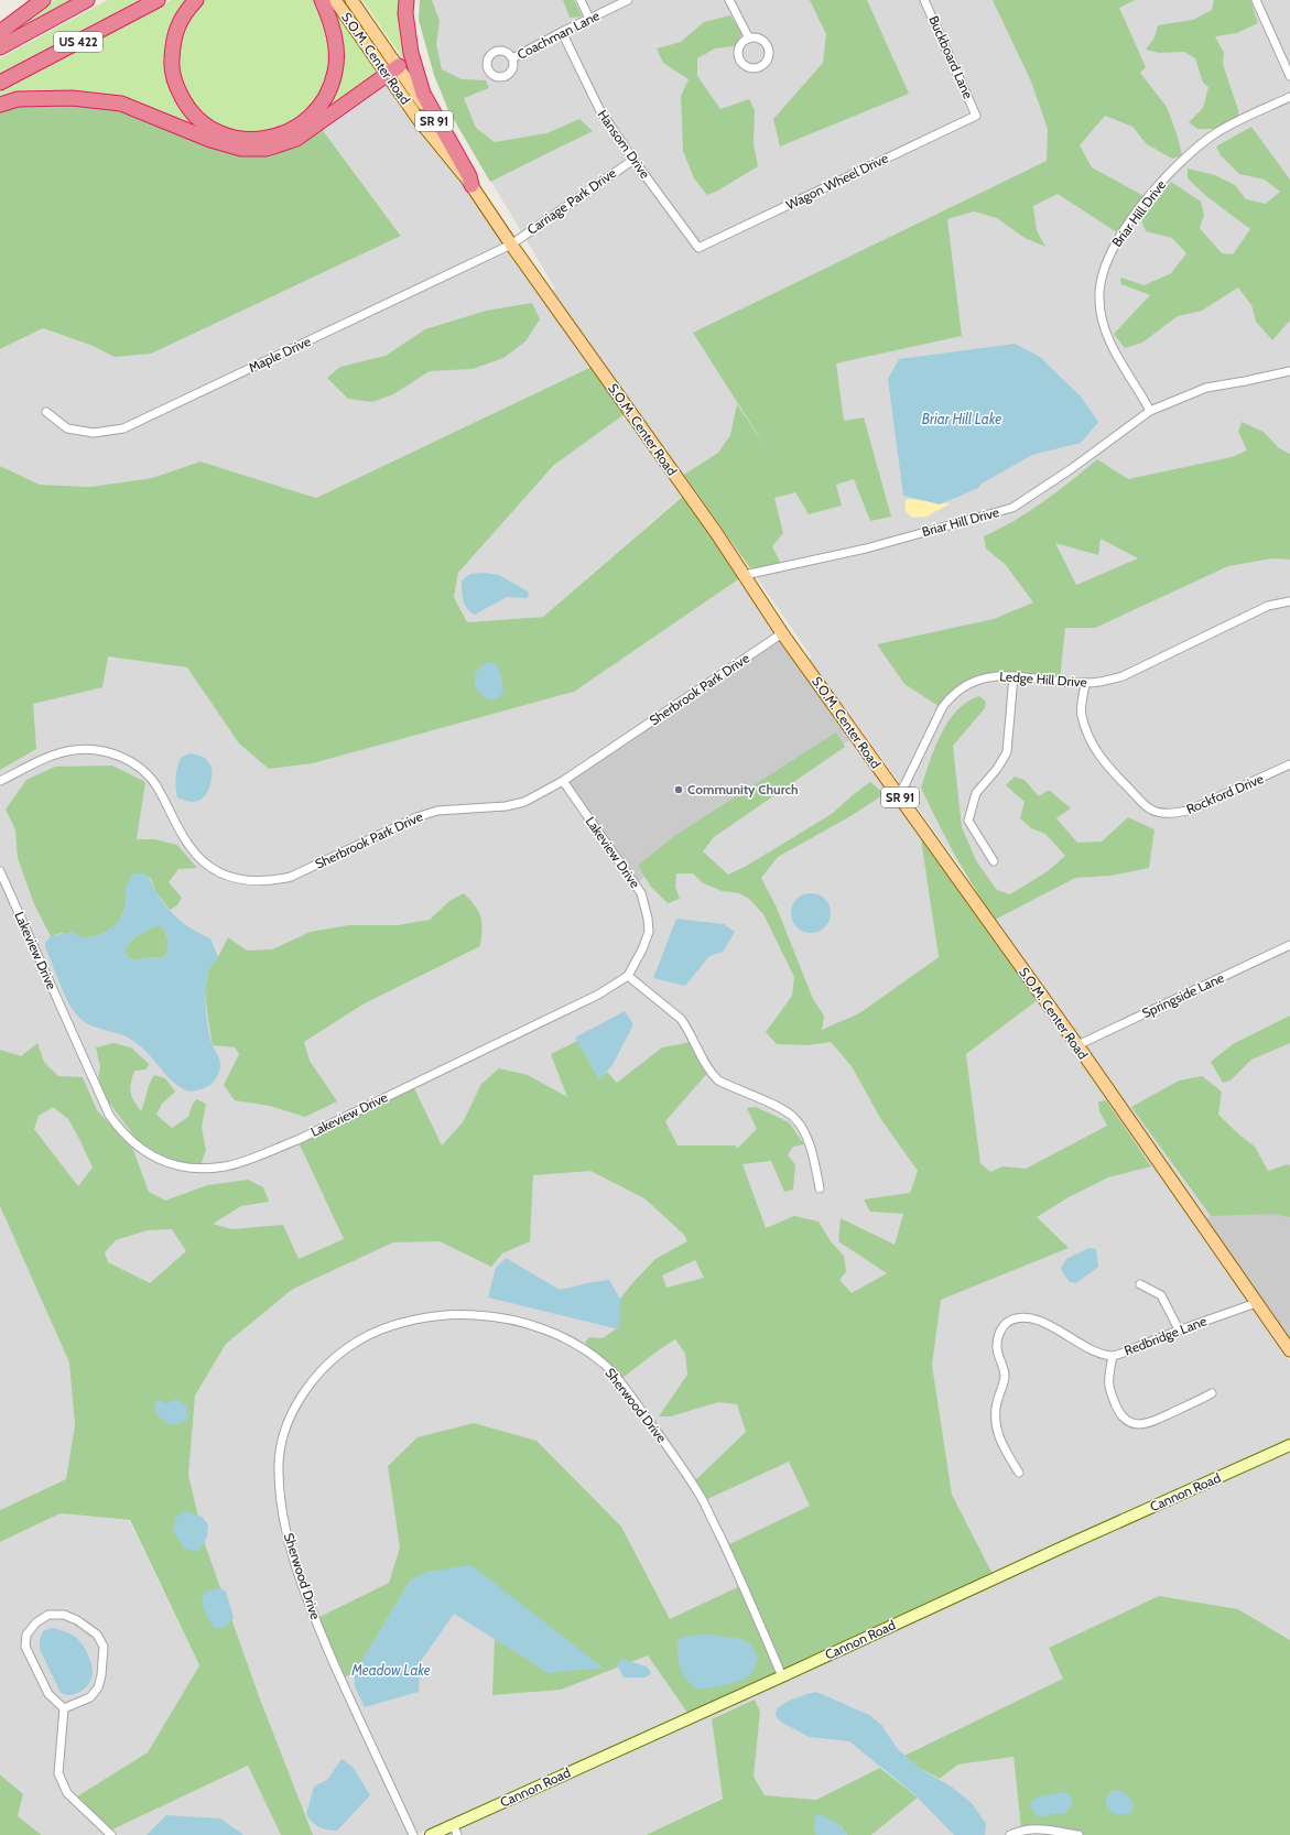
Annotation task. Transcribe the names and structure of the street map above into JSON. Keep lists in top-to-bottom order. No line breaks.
{"streets":{"highway":["US 422"],"main road":["S.O.M. Center Road","SR 91","Cannon Road"],"street":["Coachman Lane","Buckboard Lane","Hansom Drive","Wagon Wheel Drive","Carriage Park Drive","Briar Hill Drive","Maple Drive","Ledge Hill Drive","Sherbrook Park Drive","Rockford Drive","Lakeview Drive","Springside Lane","Redbridge Lane","Sherwood Drive"]},"crossings":[["Coachman Lane","Hansom Drive"],["Buckboard Lane","Wagon Wheel Drive"],["S.O.M. Center Road","Carriage Park Drive"],["S.O.M. Center Road","Briar Hill Drive"],["S.O.M. Center Road","Maple Drive"],["S.O.M. Center Road","Ledge Hill Drive"],["S.O.M. Center Road","Sherbrook Park Drive"],["S.O.M. Center Road","Springside Lane"],["S.O.M. Center Road","Redbridge Lane"],["Hansom Drive","Wagon Wheel Drive"],["Hansom Drive","Carriage Park Drive"],["Carriage Park Drive","Maple Drive"],["Ledge Hill Drive","Rockford Drive"],["Sherbrook Park Drive","Lakeview Drive"],["Sherwood Drive","Cannon Road"]],"water":["Briar Hill Lake","Meadow Lake"],"places":["Community Church"]}
